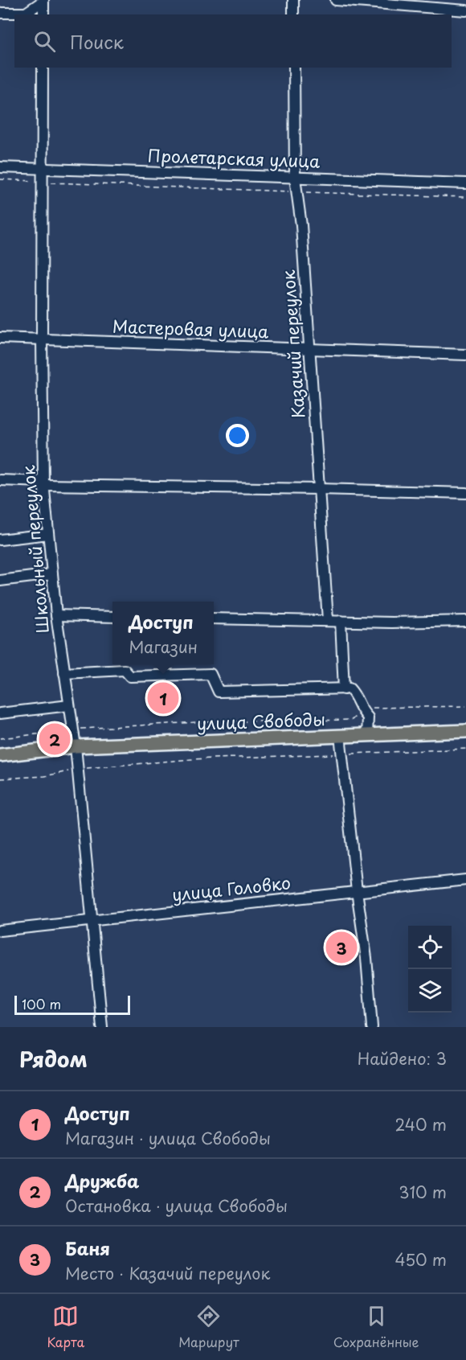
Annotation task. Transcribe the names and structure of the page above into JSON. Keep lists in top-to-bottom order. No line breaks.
{"streets":{"main road":["улица Свободы"],"street":["Пролетарская улица","Мастеровая улица","Казачий переулок","Школьный переулок","улица Головко"]},"crossings":[["Пролетарская улица","Казачий переулок"],["Пролетарская улица","Школьный переулок"],["Мастеровая улица","Казачий переулок"],["Мастеровая улица","Школьный переулок"],["Школьный переулок","улица Свободы"],["Школьный переулок","улица Головко"]],"scale_bar":"100 m","page":{"search":"Поиск","popup":["Доступ","Магазин"],"pins":["1","2","3"],"scale":"100 m","heading":["Рядом","Найдено: 3"],"list":[{"mark":"1","name":"Доступ","note":"Магазин · улица Свободы","value":"240 m"},{"mark":"2","name":"Дружба","note":"Остановка · улица Свободы","value":"310 m"},{"mark":"3","name":"Баня","note":"Место · Казачий переулок","value":"450 m"}],"nav":["Карта","Маршрут","Сохранённые"]}}
